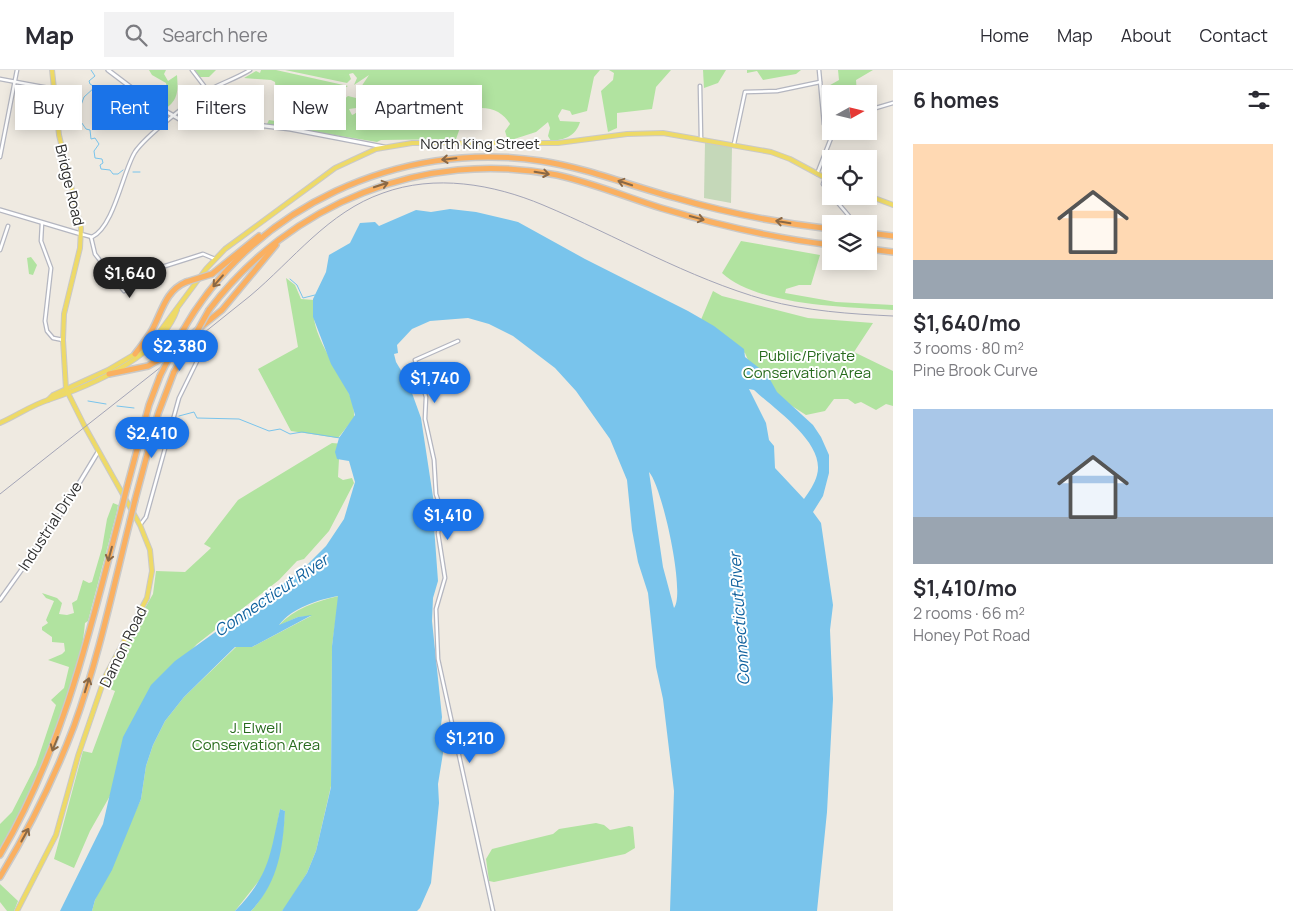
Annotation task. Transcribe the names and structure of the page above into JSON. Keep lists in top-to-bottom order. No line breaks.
{"streets":{"main road":["North King Street","Bridge Road","Damon Road"],"street":["Industrial Drive"]},"crossings":[["North King Street","Bridge Road"],["North King Street","Damon Road"],["Bridge Road","Damon Road"],["Industrial Drive","Damon Road"]],"water":["Connecticut River"],"parks":["Public/Private Conservation Area","J. Elwell Conservation Area"],"north":"right","page":{"header":"Map","search":"Search here","nav":["Home","Map","About","Contact"],"heading":"6 homes","chip":["Buy","Rent","Filters","New","Apartment"],"list":[{"name":"$1,640/mo","note":"3 rooms · 80 m² · Pine Brook Curve"},{"name":"$1,410/mo","note":"2 rooms · 66 m² · Honey Pot Road"}],"price":["$1,640","$2,380","$1,740","$2,410","$1,410","$1,210"]}}
